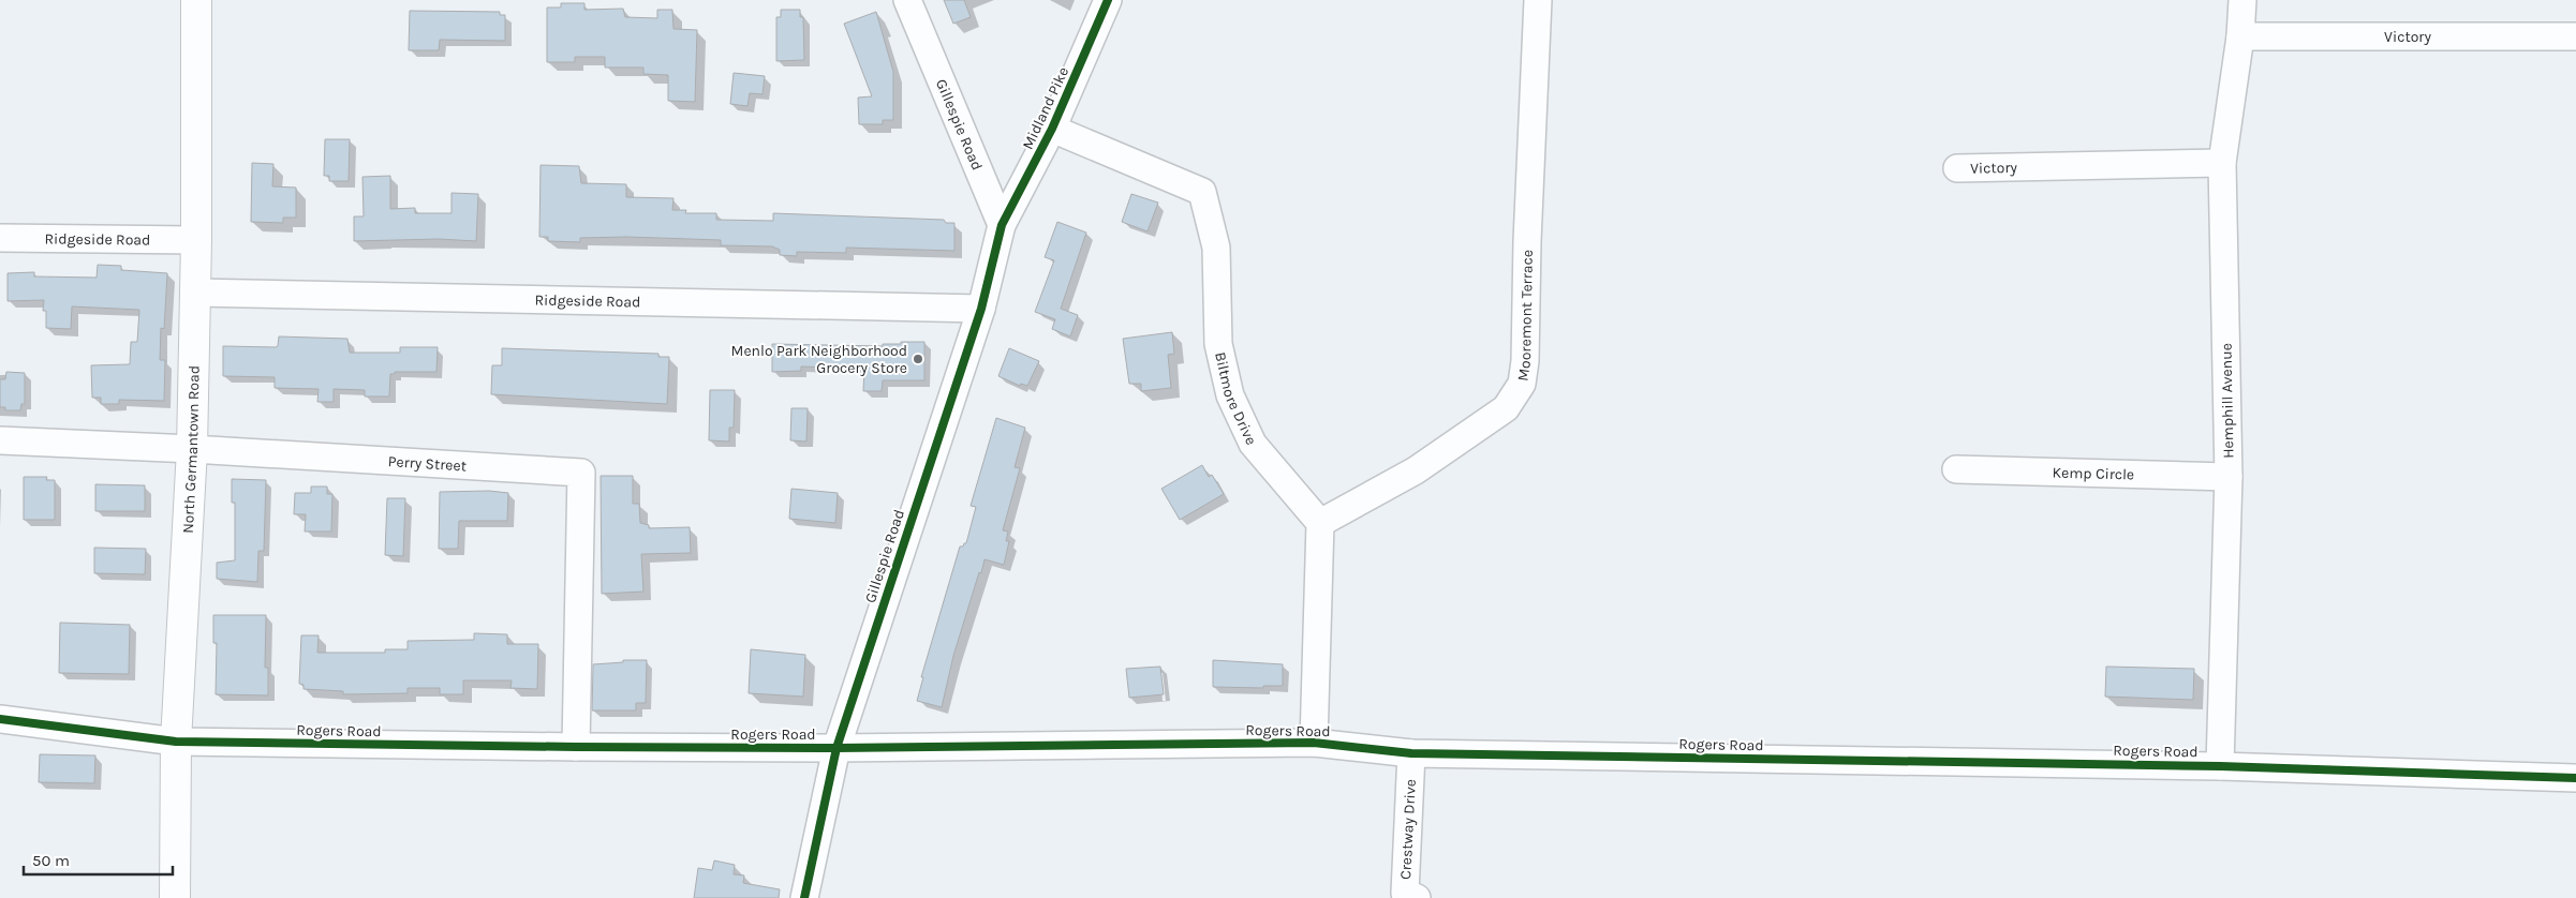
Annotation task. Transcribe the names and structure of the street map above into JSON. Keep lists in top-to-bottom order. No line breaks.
{"streets":{"main road":["North Germantown Road"],"street":["Victory","Midland Pike","Gillespie Road","Ridgeside Road","Mooremont Terrace","Biltmore Drive","Hemphill Avenue","Perry Street","Kemp Circle","Rogers Road","Crestway Drive"]},"crossings":[["Victory","Hemphill Avenue"],["Midland Pike","Gillespie Road"],["Midland Pike","Biltmore Drive"],["Gillespie Road","Ridgeside Road"],["Gillespie Road","Rogers Road"],["Ridgeside Road","North Germantown Road"],["Mooremont Terrace","Biltmore Drive"],["Hemphill Avenue","Kemp Circle"],["Hemphill Avenue","Rogers Road"],["North Germantown Road","Perry Street"],["North Germantown Road","Rogers Road"],["Perry Street","Rogers Road"],["Rogers Road","Crestway Drive"]],"places":["Menlo Park Neighborhood Grocery Store"],"scale_bar":"50 m"}
